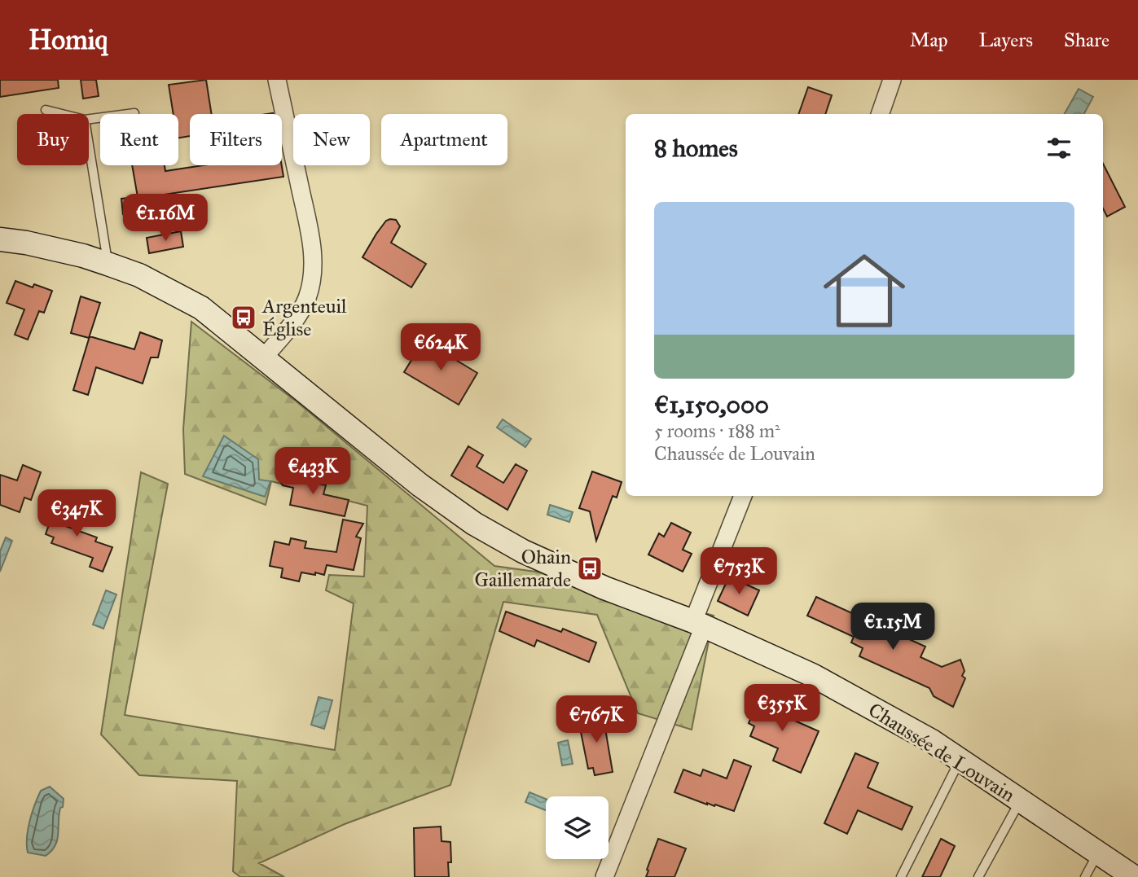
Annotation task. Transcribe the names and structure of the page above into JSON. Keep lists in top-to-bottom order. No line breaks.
{"streets":{"main road":["Chaussée de Louvain"]},"places":{"bus stop":["Argenteuil Église","Ohain Gaillemarde"]},"page":{"header":"Homiq","nav":["Map","Layers","Share"],"chip":["Buy","Rent","Filters","New","Apartment"],"heading":"8 homes","list":[{"name":"€1,150,000","note":"5 rooms · 188 m² · Chaussée de Louvain"}],"price":["€1.16M","€624K","€433K","€347K","€753K","€1.15M","€355K","€767K"]}}
